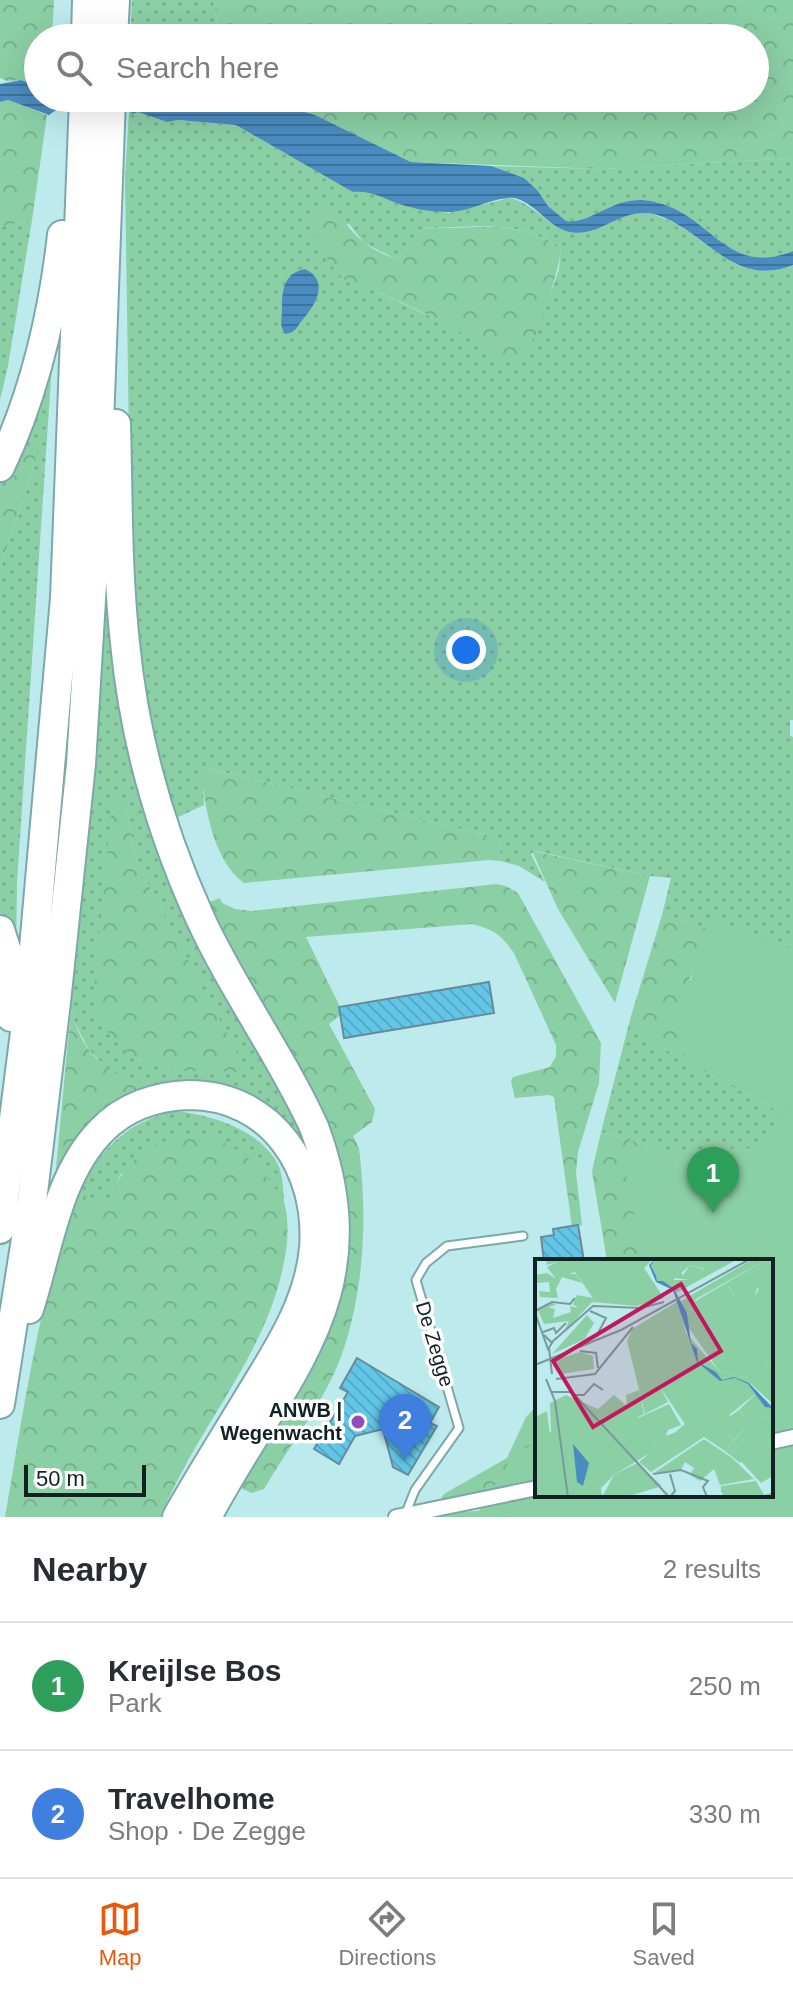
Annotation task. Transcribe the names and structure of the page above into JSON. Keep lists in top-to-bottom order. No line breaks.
{"streets":{"street":["De Zegge"]},"places":["ANWB | Wegenwacht"],"scale_bar":"50 m","page":{"search":"Search here","pins":["1","2"],"scale":"50 m","heading":["Nearby","2 results"],"list":[{"mark":"1","name":"Kreijlse Bos","note":"Park","value":"250 m"},{"mark":"2","name":"Travelhome","note":"Shop · De Zegge","value":"330 m"}],"nav":["Map","Directions","Saved"]}}
